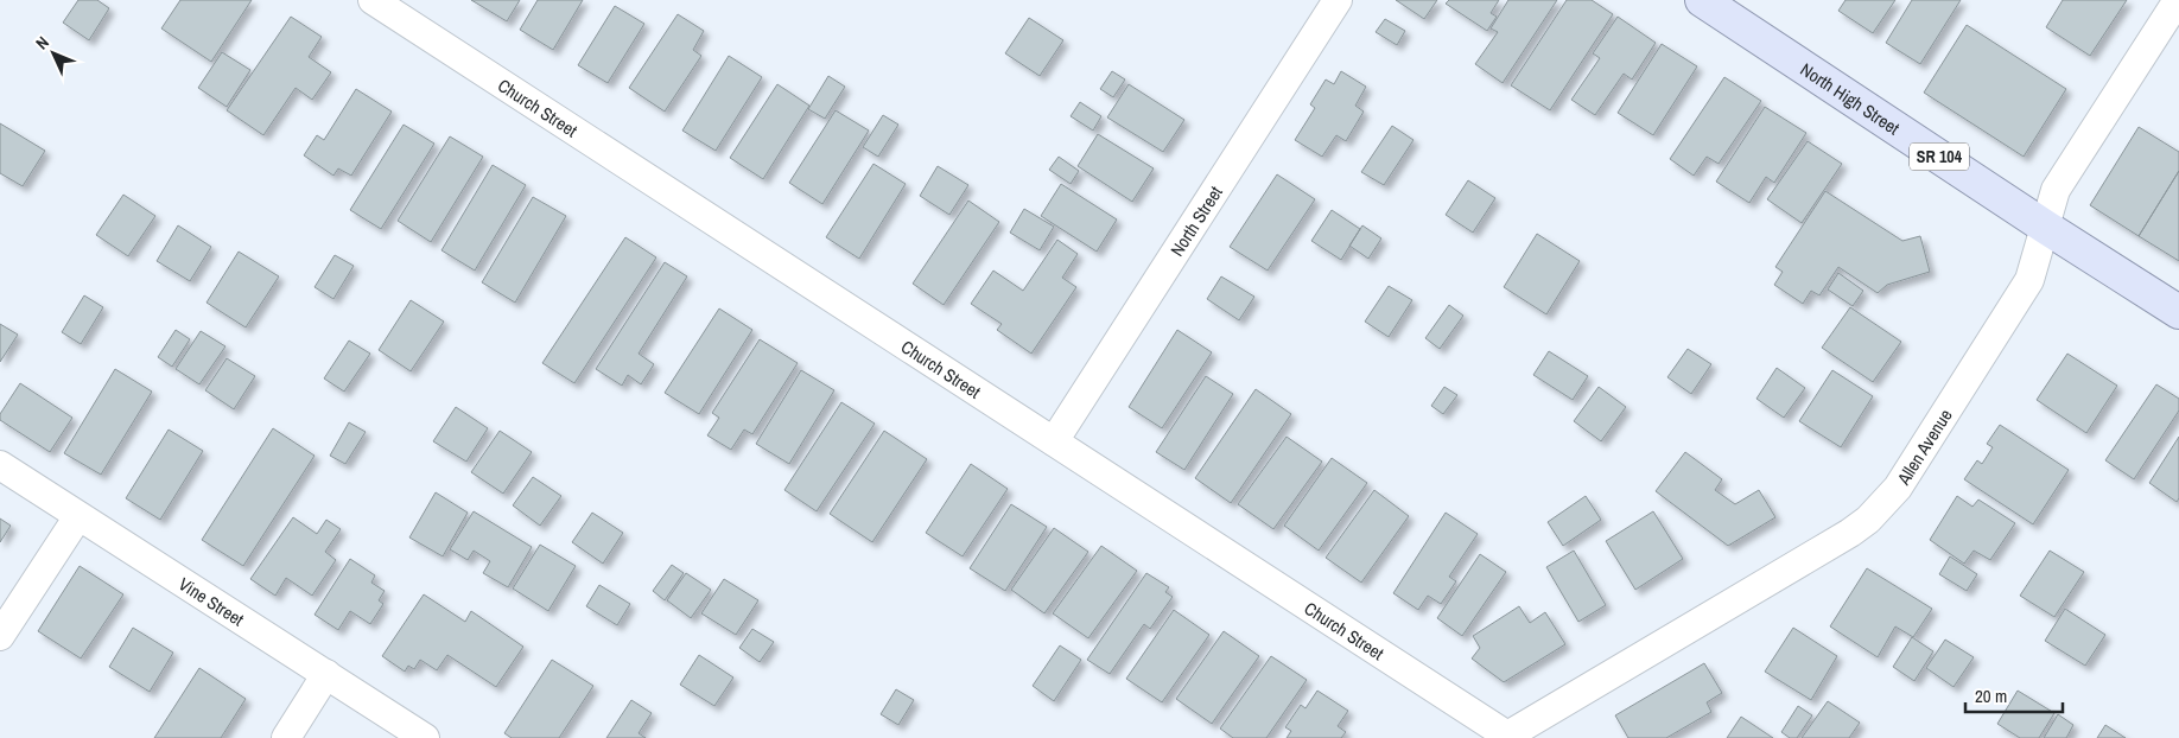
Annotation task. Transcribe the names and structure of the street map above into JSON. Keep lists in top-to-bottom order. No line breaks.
{"streets":{"main road":["North High Street","SR 104"],"street":["Church Street","North Street","Allen Avenue","Vine Street"]},"crossings":[["North High Street","Allen Avenue"],["Church Street","North Street"],["Church Street","Allen Avenue"]],"scale_bar":"20 m","north":"top left"}
